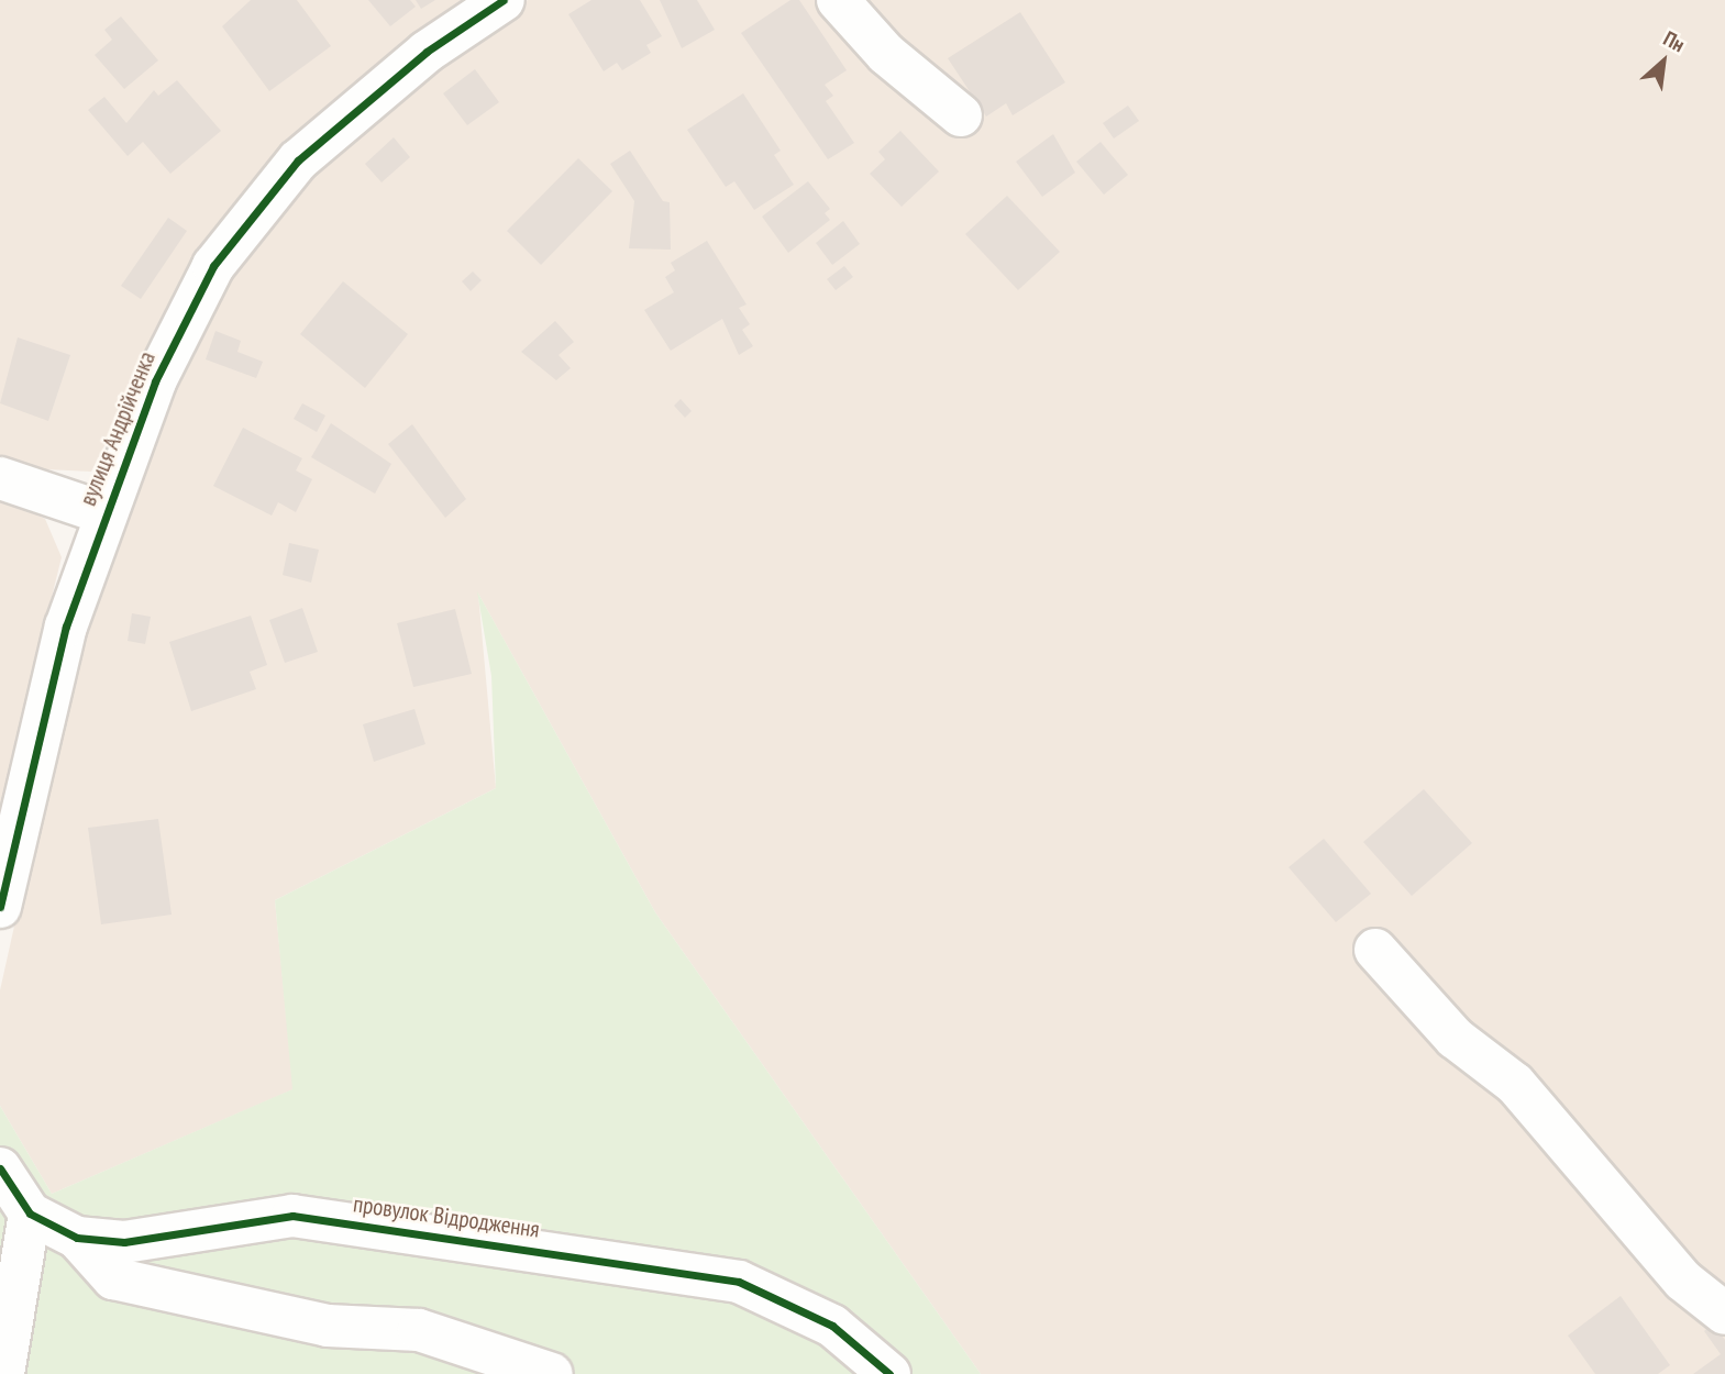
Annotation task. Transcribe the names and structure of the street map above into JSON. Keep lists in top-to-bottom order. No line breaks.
{"streets":{"street":["вулиця Андрійченка","провулок Відродження"]},"north":"top right"}
